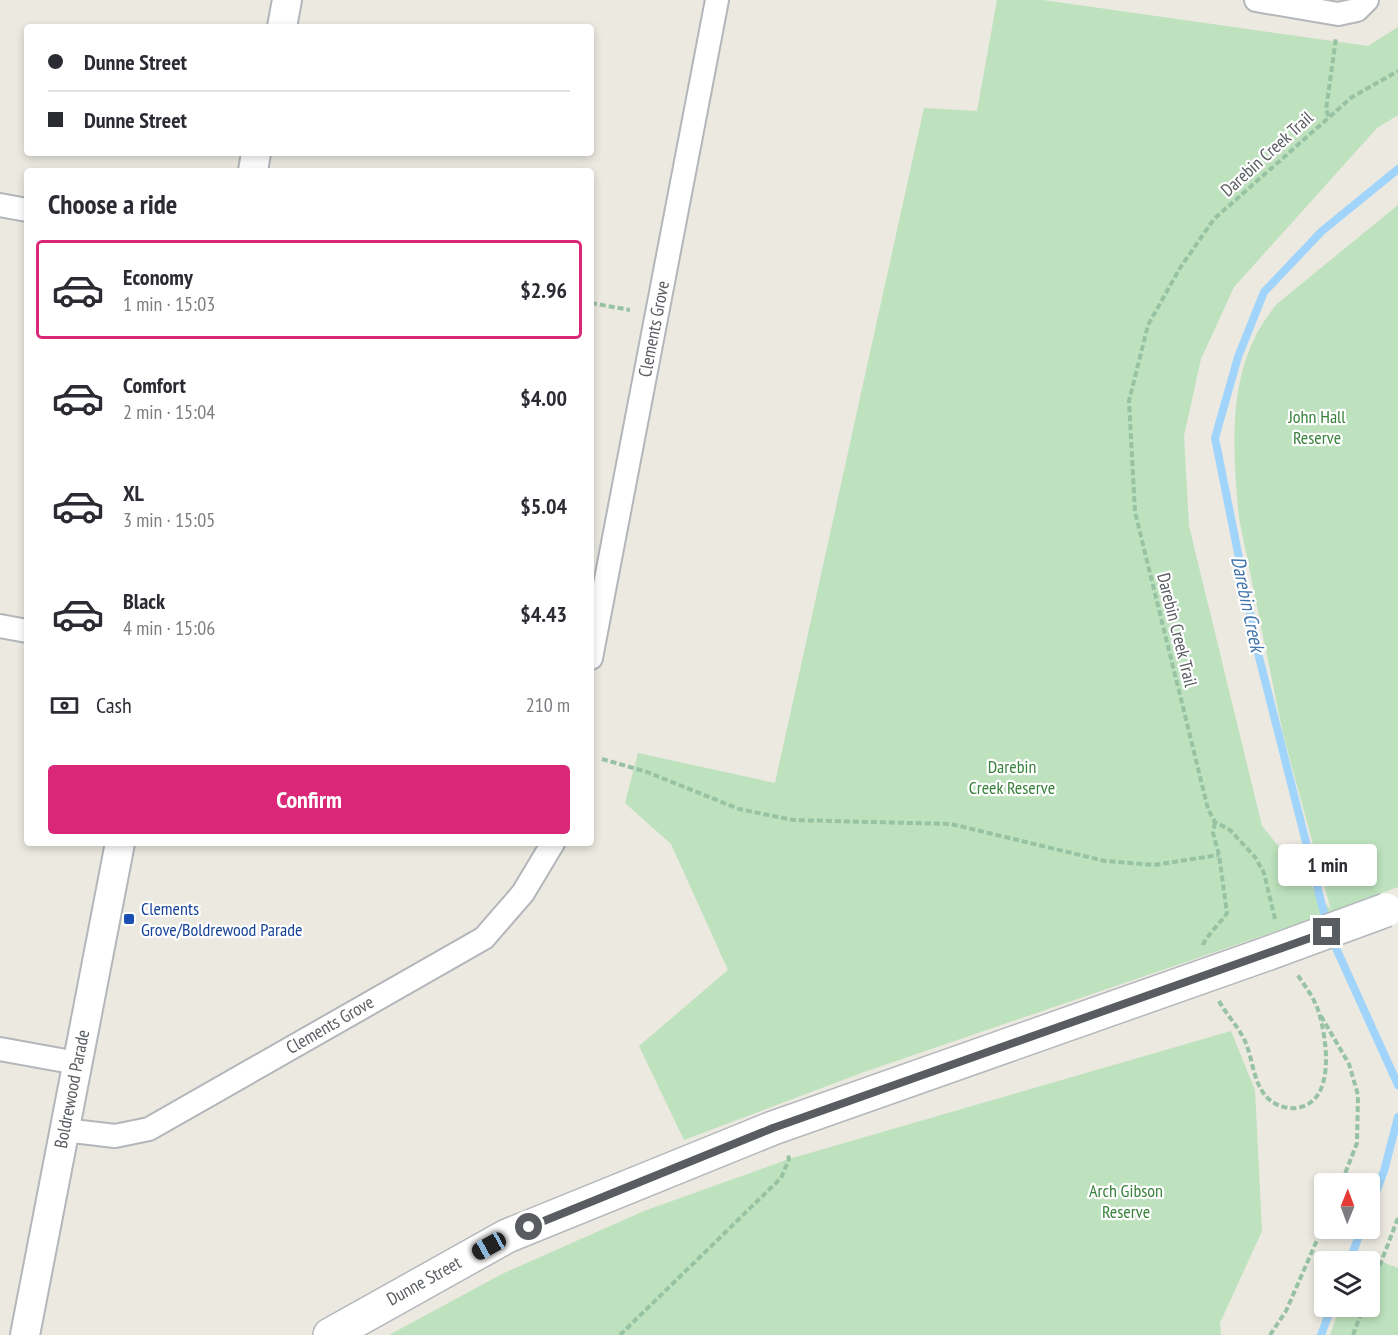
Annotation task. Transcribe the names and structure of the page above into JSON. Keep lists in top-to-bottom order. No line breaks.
{"streets":{"main road":["Dunne Street"],"street":["Clements Grove","Boldrewood Parade"],"path":["Darebin Creek Trail"]},"crossings":[["Darebin Creek Trail","Dunne Street"],["Clements Grove","Boldrewood Parade"]],"water":["Darebin Creek"],"parks":["John Hall Reserve","Darebin Creek Reserve","Arch Gibson Reserve"],"places":{"transit":["Clements Grove/Boldrewood Parade"]},"north":"top","page":{"banner":["Dunne Street","Dunne Street"],"heading":"Choose a ride","list":[{"name":"Economy","note":"1 min · 15:03","value":"$2.96"},{"name":"Comfort","note":"2 min · 15:04","value":"$4.00"},{"name":"XL","note":"3 min · 15:05","value":"$5.04"},{"name":"Black","note":"4 min · 15:06","value":"$4.43"}],"pay":["Cash","210 m"],"buttons":"Confirm","bubble":"1 min"}}
